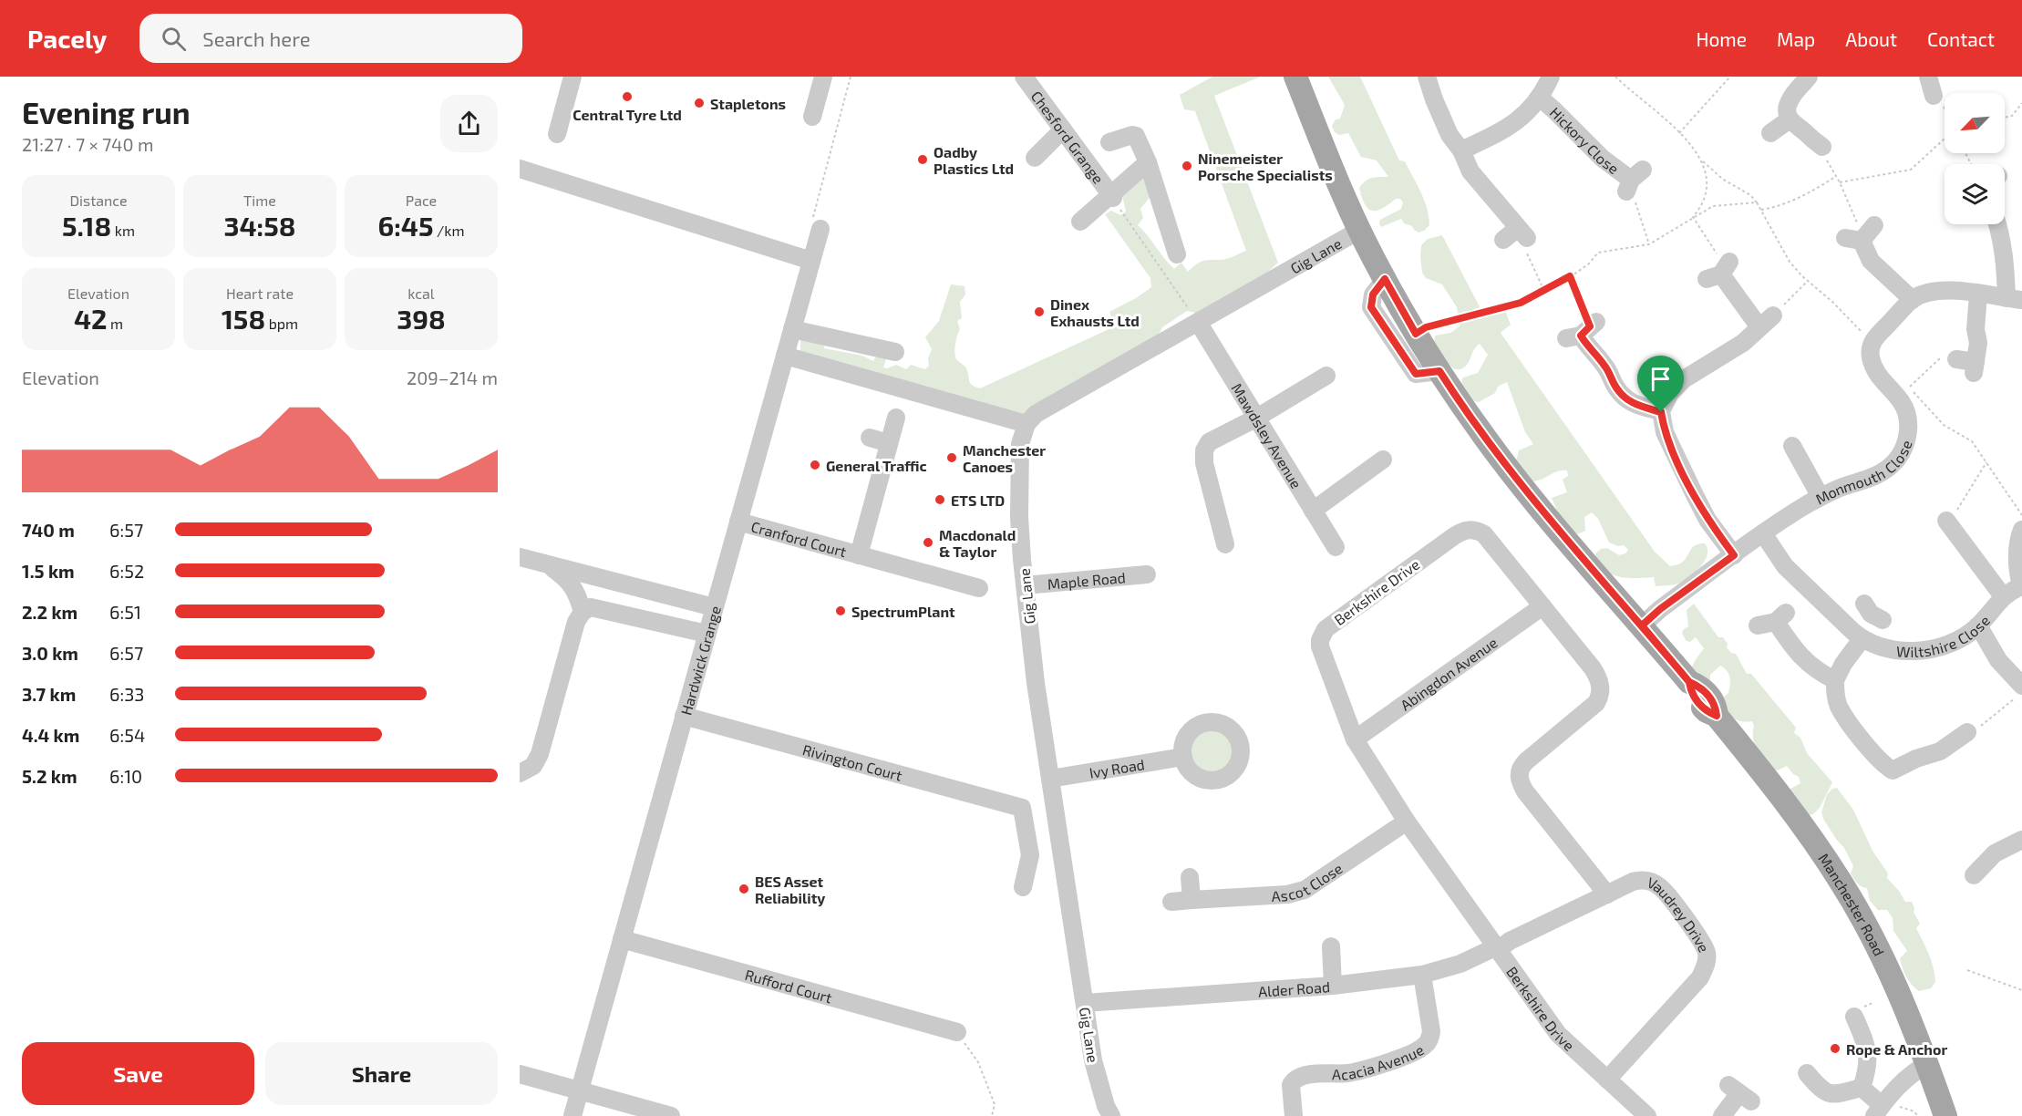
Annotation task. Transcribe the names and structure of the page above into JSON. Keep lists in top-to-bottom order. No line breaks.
{"streets":{"main road":["Manchester Road"],"street":["Chesford Grange","Hickory Close","Gig Lane","Mawdsley Avenue","Monmouth Close","Cranford Court","Maple Road","Berkshire Drive","Wiltshire Close","Hardwick Grange","Abingdon Avenue","Rivington Court","Ivy Road","Ascot Close","Vaudrey Drive","Rufford Court","Alder Road","Acacia Avenue"]},"crossings":[["Gig Lane","Mawdsley Avenue"],["Gig Lane","Maple Road"],["Gig Lane","Ivy Road"],["Gig Lane","Manchester Road"],["Gig Lane","Alder Road"],["Monmouth Close","Wiltshire Close"],["Monmouth Close","Manchester Road"],["Cranford Court","Hardwick Grange"],["Berkshire Drive","Abingdon Avenue"],["Berkshire Drive","Ascot Close"],["Berkshire Drive","Vaudrey Drive"],["Berkshire Drive","Alder Road"],["Hardwick Grange","Rivington Court"],["Hardwick Grange","Rufford Court"],["Vaudrey Drive","Alder Road"],["Alder Road","Acacia Avenue"]],"places":["Central Tyre Ltd","Stapletons","Oadby Plastics Ltd","Ninemeister Porsche Specialists","Dinex Exhausts Ltd","Manchester Canoes","General Traffic","ETS LTD","Macdonald & Taylor","SpectrumPlant","BES Asset Reliability","Rope & Anchor"],"north":"bottom left","page":{"header":"Pacely","search":"Search here","nav":["Home","Map","About","Contact"],"heading":["Evening run","21:27 · 7 × 740 m"],"stats":[["Distance","5.18 km"],["Time","34:58"],["Pace","6:45 /km"],["Elevation","42 m"],["Heart rate","158 bpm"],["kcal","398"]],"chart":["Elevation","209–214 m"],"list":[{"name":"740 m","note":"6:57"},{"name":"1.5 km","note":"6:52"},{"name":"2.2 km","note":"6:51"},{"name":"3.0 km","note":"6:57"},{"name":"3.7 km","note":"6:33"},{"name":"4.4 km","note":"6:54"},{"name":"5.2 km","note":"6:10"}],"buttons":["Save","Share"]}}
